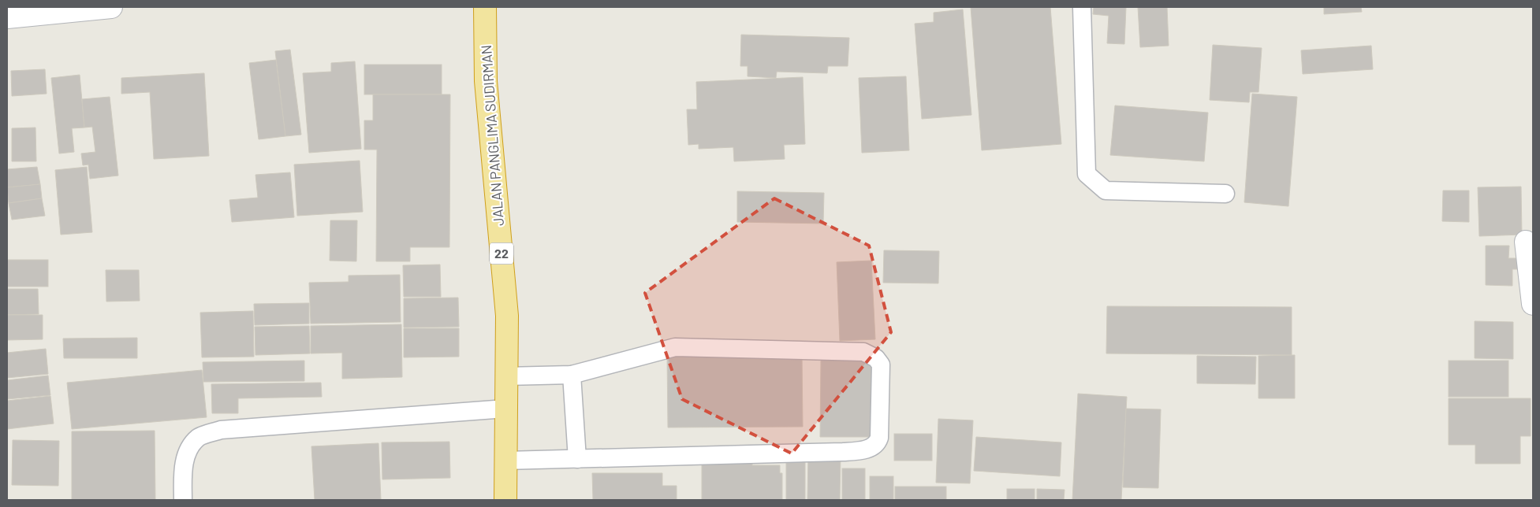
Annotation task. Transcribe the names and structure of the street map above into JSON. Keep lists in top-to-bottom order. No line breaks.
{"streets":{"highway":["JALAN PANGLIMA SUDIRMAN","22"]}}
